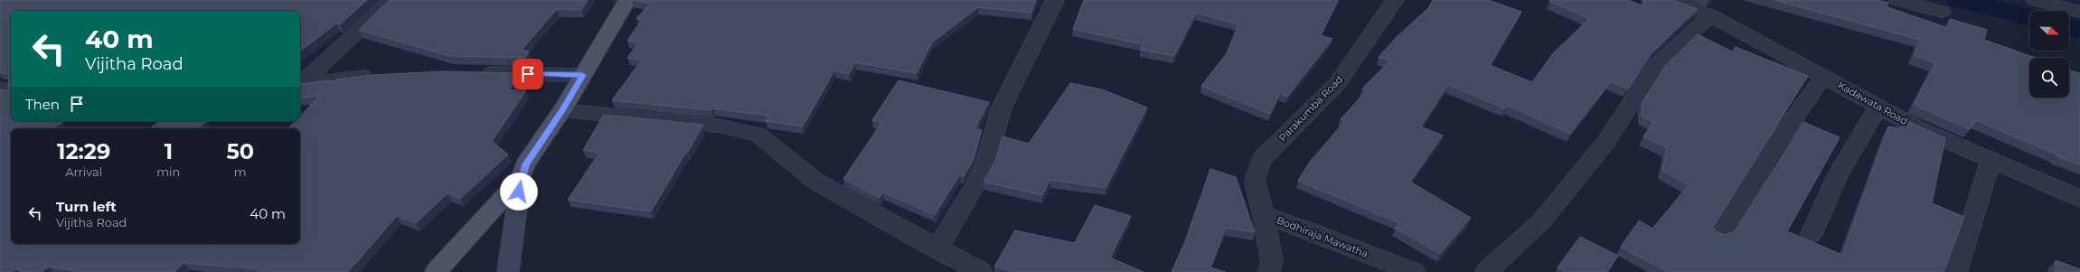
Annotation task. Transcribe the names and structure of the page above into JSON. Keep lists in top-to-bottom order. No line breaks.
{"streets":{"street":["Kadawata Road","Parakumba Road","Bodhiraja Mawatha"]},"crossings":[["Parakumba Road","Bodhiraja Mawatha"]],"north":"right","page":{"turn":["40 m","Vijitha Road"],"then":"Then","eta":["12:29","Arrival","1","min","50","m"],"list":[{"name":"Turn left","note":"Vijitha Road","value":"40 m"}]}}
